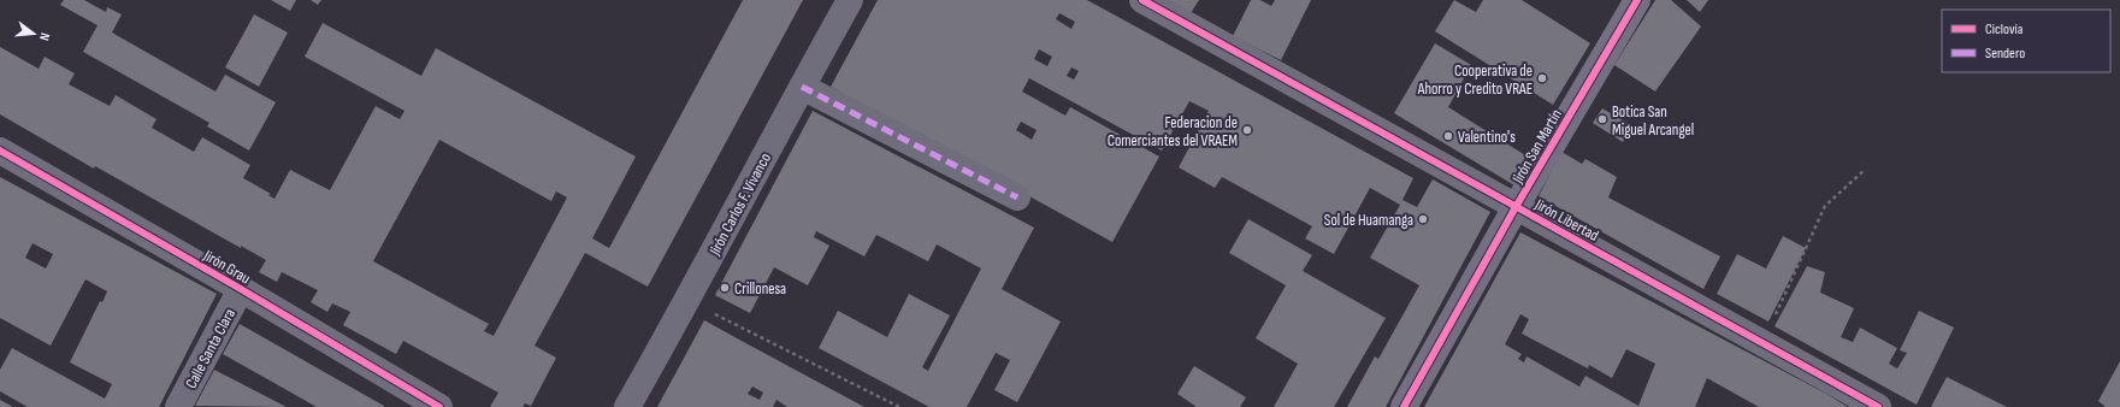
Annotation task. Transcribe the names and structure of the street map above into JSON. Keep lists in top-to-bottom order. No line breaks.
{"streets":{"street":["Jirón San Martín","Jirón Carlos F. Vivanco","Jirón Libertad","Jirón Grau","Calle Santa Clara"]},"crossings":[["Jirón San Martín","Jirón Libertad"],["Jirón Grau","Calle Santa Clara"]],"places":["Cooperativa de Ahorro y Credito VRAE","Botica San Miguel Arcangel","Federacion de Comerciantes del VRAEM","Valentino's","Sol de Huamanga","Crillonesa"],"legend":["Ciclovía","Sendero"],"north":"right"}
